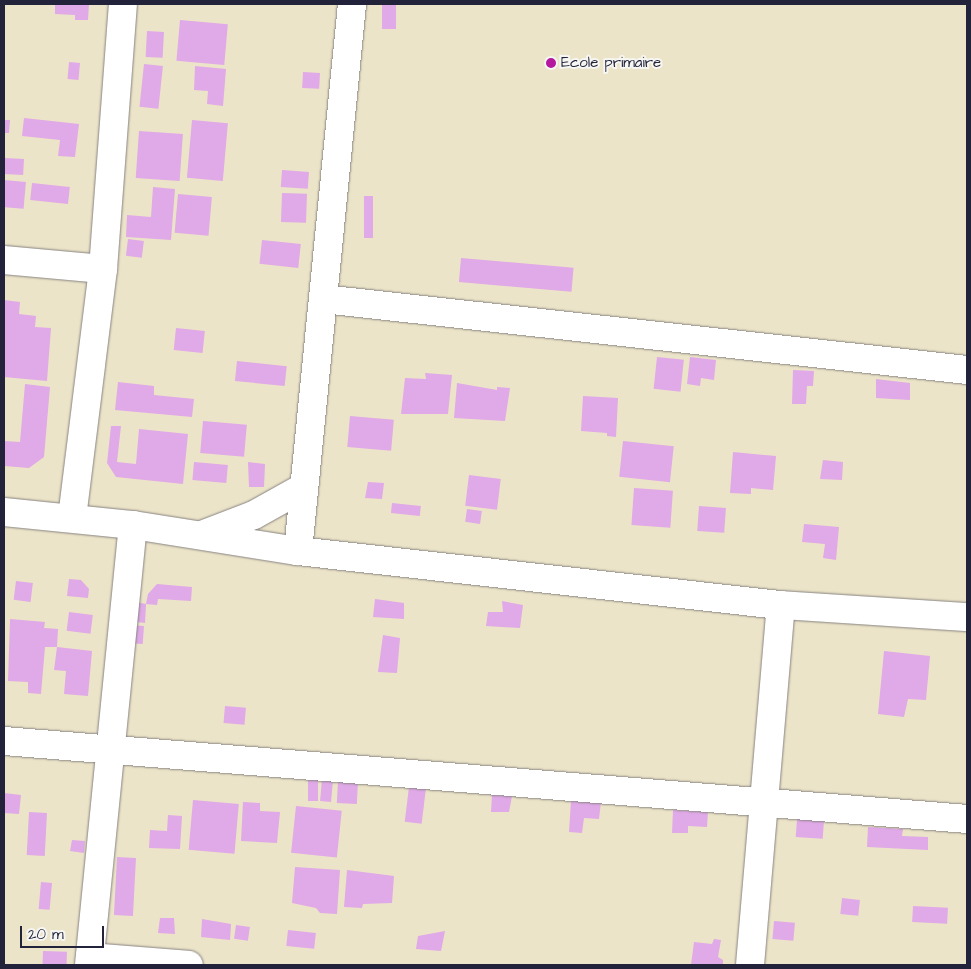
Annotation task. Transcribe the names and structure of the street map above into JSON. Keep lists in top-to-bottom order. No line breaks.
{"places":["Ecole primaire"],"scale_bar":"20 m"}
